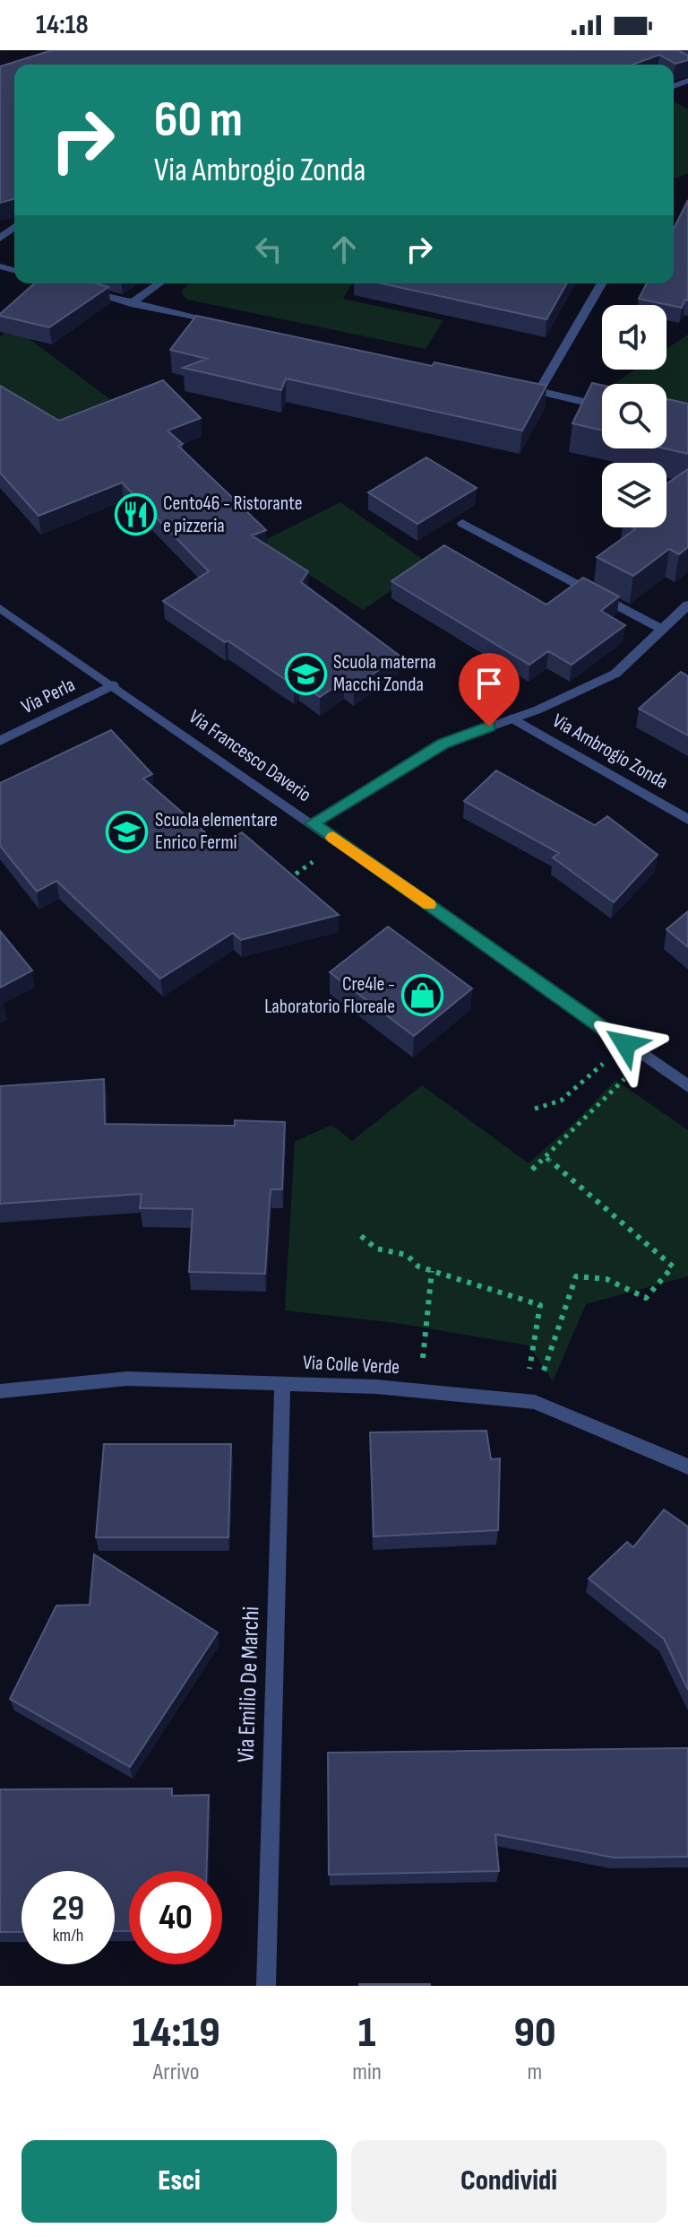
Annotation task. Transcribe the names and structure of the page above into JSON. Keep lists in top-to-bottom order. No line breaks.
{"streets":{"street":["Via Perla","Via Ambrogio Zonda","Via Francesco Daverio","Via Colle Verde","Via Emilio De Marchi"]},"crossings":[["Via Perla","Via Francesco Daverio"],["Via Ambrogio Zonda","Via Francesco Daverio"],["Via Colle Verde","Via Emilio De Marchi"]],"places":{"restaurant":["Cento46 - Ristorante e pizzeria"],"school or university":["Scuola materna Macchi Zonda","Scuola elementare Enrico Fermi"],"shop":["Cre4le - Laboratorio Floreale"]},"page":{"status":"14:18","turn":["60 m","Via Ambrogio Zonda"],"speed":"29 km/h","limit":"40","eta":["14:19","Arrivo","1","min","90","m"],"buttons":["Esci","Condividi"]}}
